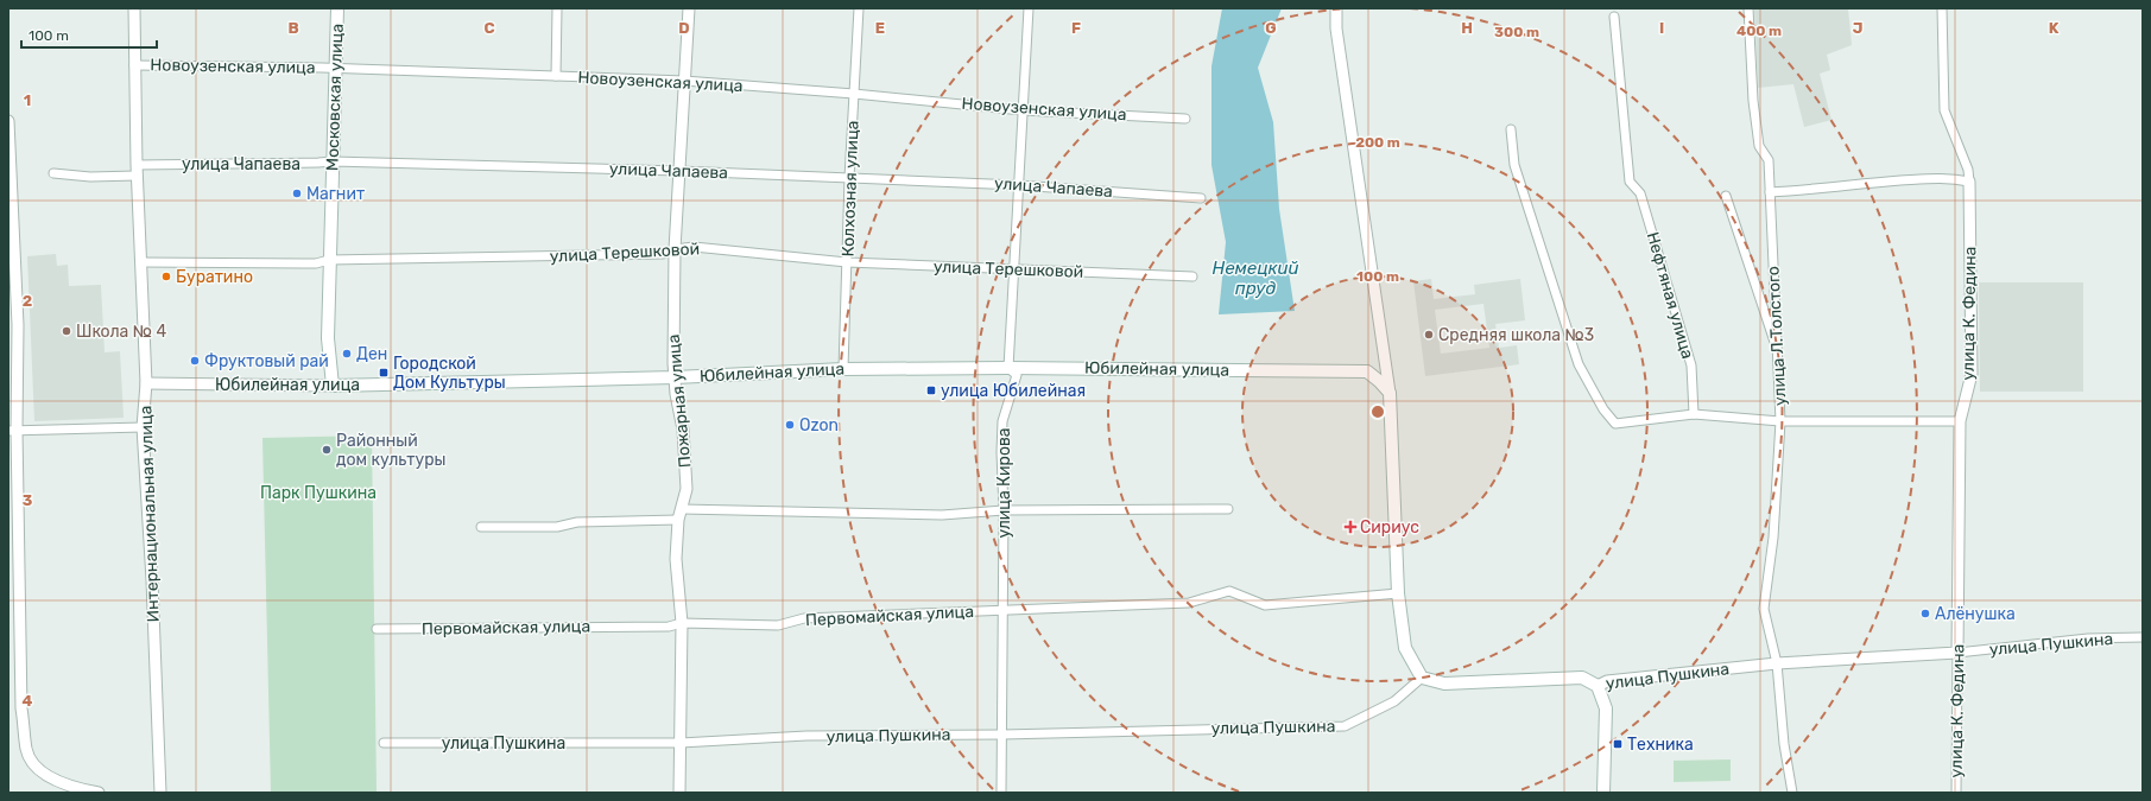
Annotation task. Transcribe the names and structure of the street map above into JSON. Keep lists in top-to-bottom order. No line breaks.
{"streets":{"main road":["Московская улица","Юбилейная улица","улица Пушкина"],"street":["Новоузенская улица","улица Чапаева","Колхозная улица","улица Терешковой","Нефтяная улица","улица К. Федина","улица Л.Толстого","Пожарная улица","улица Кирова","Интернациональная улица","Первомайская улица"]},"crossings":[["Новоузенская улица","Московская улица"],["Новоузенская улица","Колхозная улица"],["Новоузенская улица","Пожарная улица"],["Новоузенская улица","улица Кирова"],["Новоузенская улица","Интернациональная улица"],["Московская улица","улица Чапаева"],["Московская улица","улица Терешковой"],["Московская улица","Юбилейная улица"],["улица Чапаева","Колхозная улица"],["улица Чапаева","Пожарная улица"],["улица Чапаева","улица Кирова"],["улица Чапаева","Интернациональная улица"],["Колхозная улица","улица Терешковой"],["Колхозная улица","Юбилейная улица"],["улица Терешковой","Пожарная улица"],["улица Терешковой","улица Кирова"],["улица Терешковой","Интернациональная улица"],["улица К. Федина","улица Пушкина"],["улица Л.Толстого","улица Пушкина"],["Юбилейная улица","Пожарная улица"],["Юбилейная улица","улица Кирова"],["Юбилейная улица","Интернациональная улица"],["Пожарная улица","Первомайская улица"],["Пожарная улица","улица Пушкина"],["улица Кирова","Первомайская улица"],["улица Кирова","улица Пушкина"]],"water":["Немецкий пруд"],"parks":["Парк Пушкина"],"places":{"other":["Магнит","Буратино","Школа № 4","Средняя школа №3","Ден","Фруктовый рай","Ozon","Районный дом культуры","Алёнушка"],"transit":["Городской Дом Культуры","улица Юбилейная","Техника"],"health":["Сириус"]},"scale_bar":"100 m","grid":{"columns":["B","C","D","E","F","G","H","I","J","K"],"rows":["1","2","3","4"]},"rings":["400 m","300 m","200 m","100 m"]}
